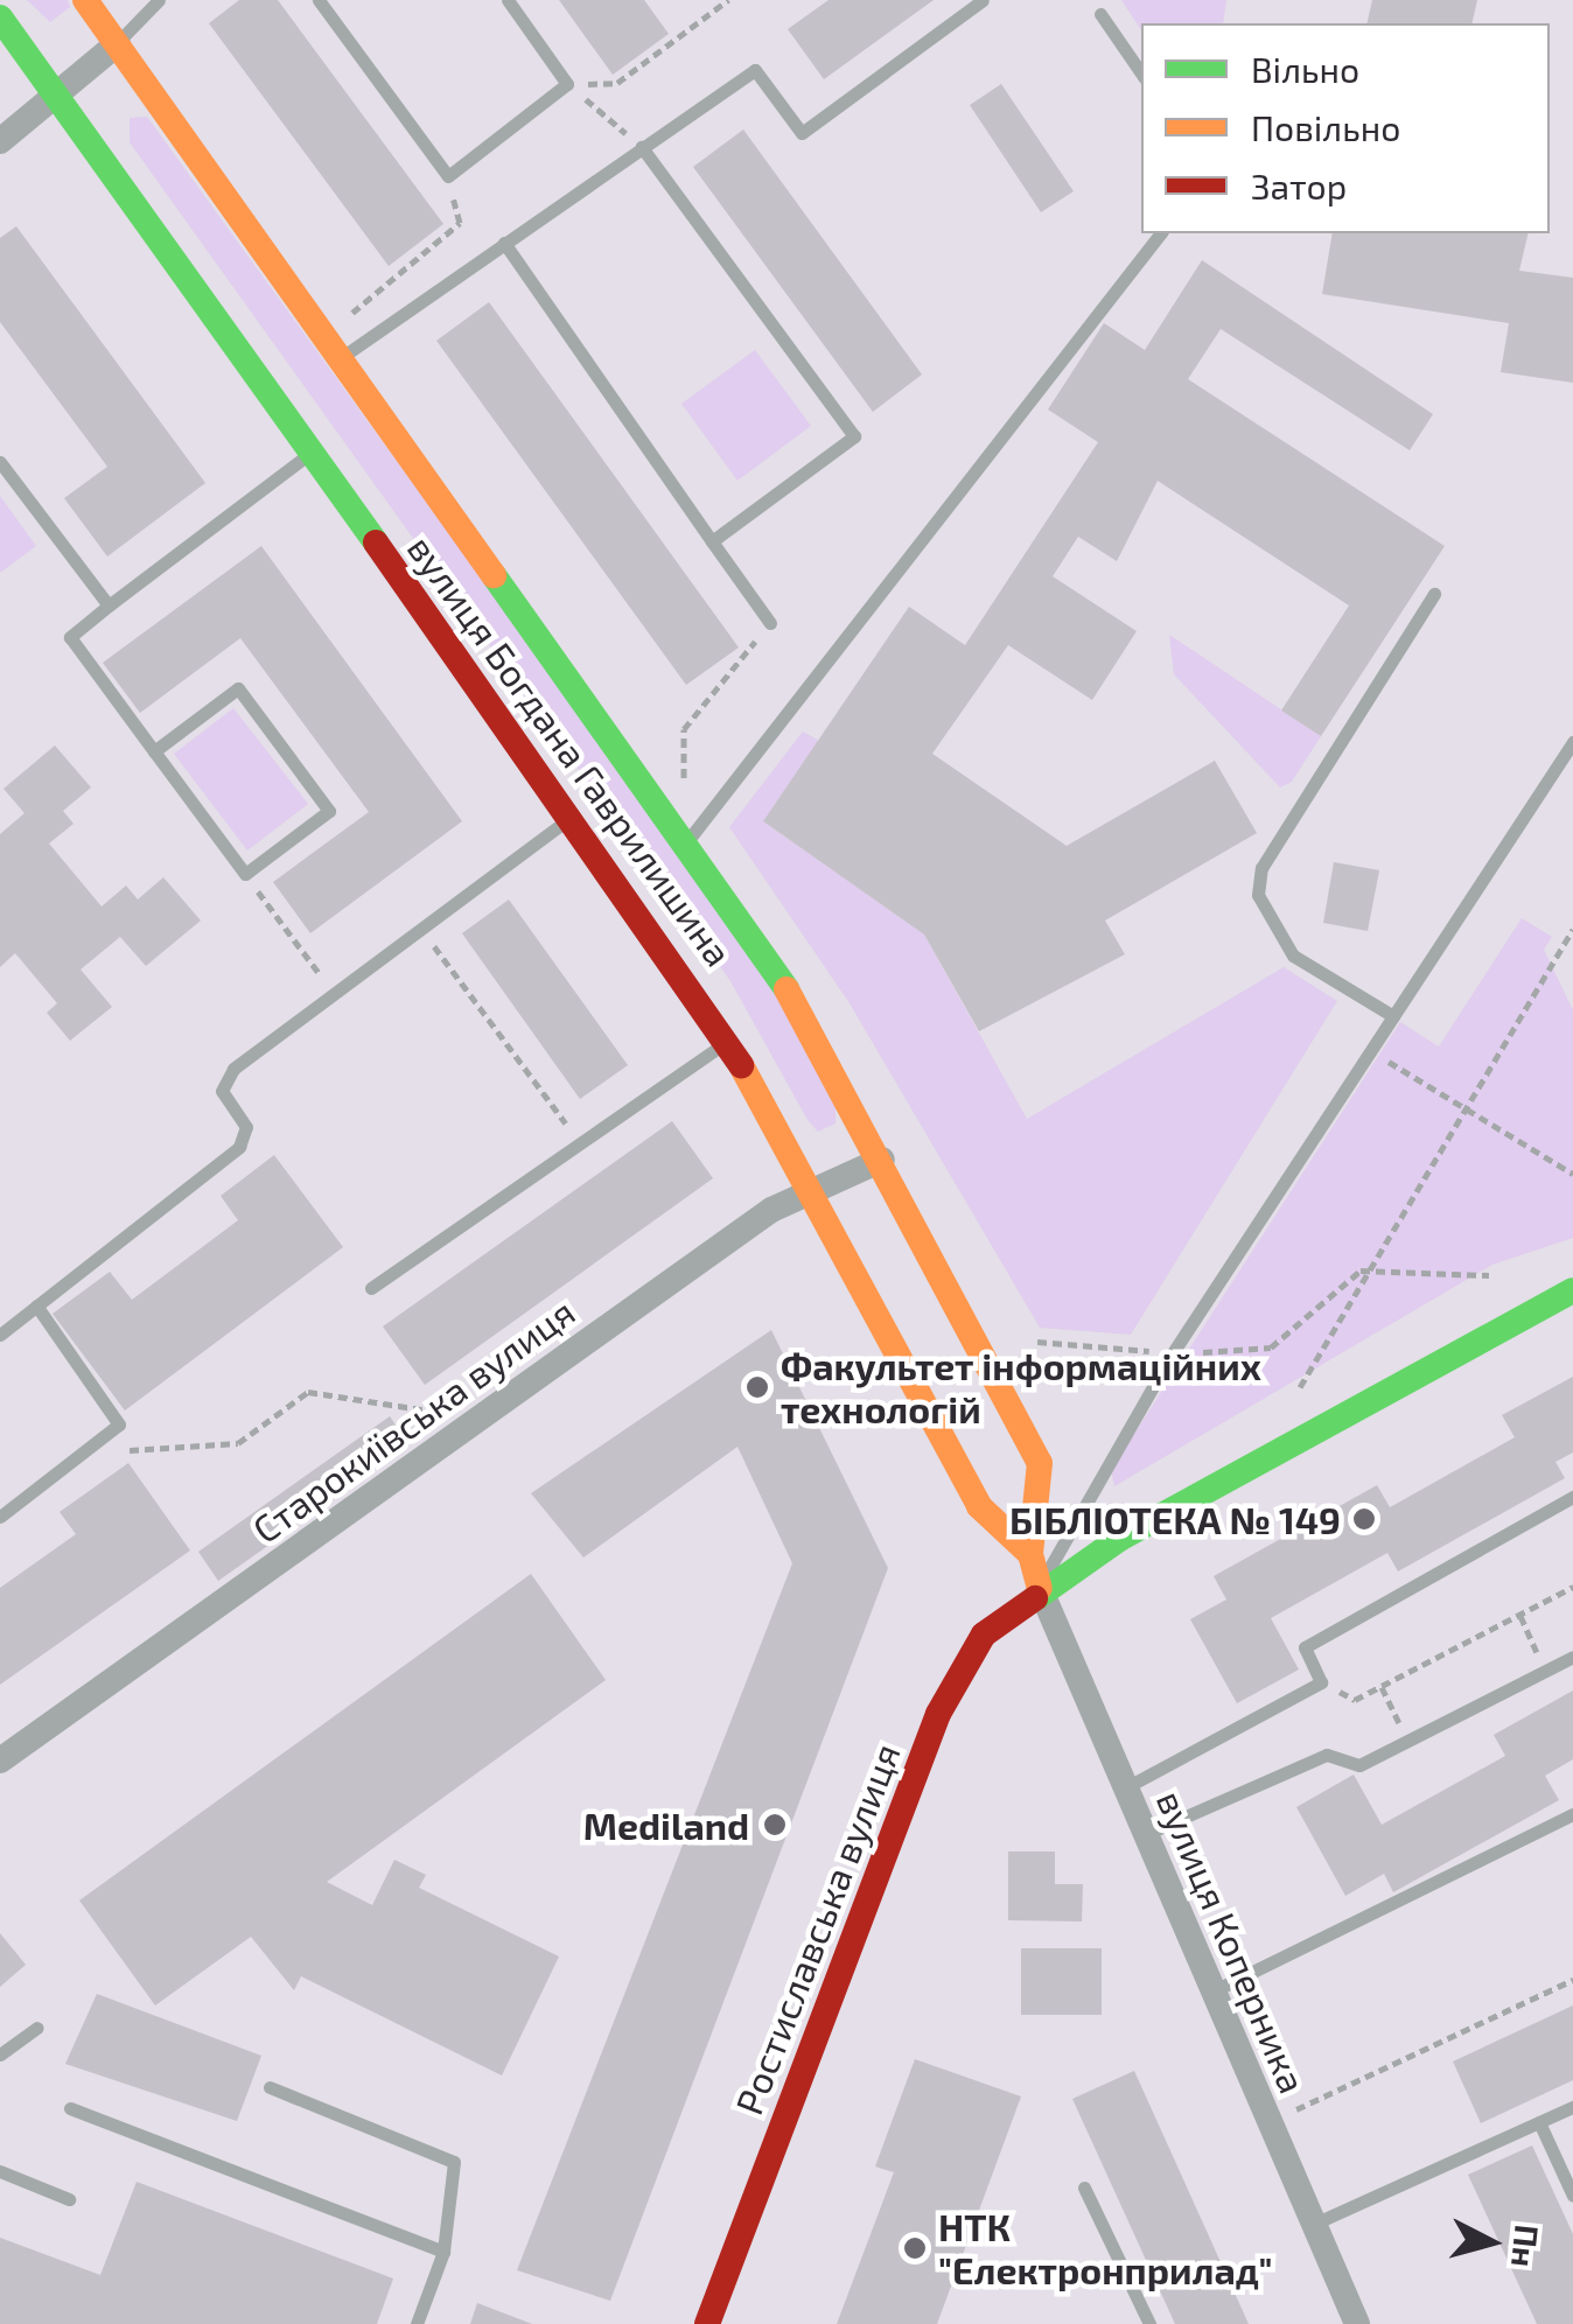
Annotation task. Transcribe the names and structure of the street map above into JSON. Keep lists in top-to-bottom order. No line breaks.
{"streets":{"street":["вулиця Богдана Гаврилишина","Старокиївська вулиця","Ростиславська вулиця","вулиця Коперника"]},"crossings":[["вулиця Богдана Гаврилишина","Старокиївська вулиця"],["вулиця Богдана Гаврилишина","Ростиславська вулиця"],["вулиця Богдана Гаврилишина","вулиця Коперника"],["Ростиславська вулиця","вулиця Коперника"]],"places":["Факультет інформаційних технологій","БІБЛІОТЕКА № 149","Mediland","НТК \"Електронприлад\""],"legend":["Вільно","Повільно","Затор"],"north":"right"}
